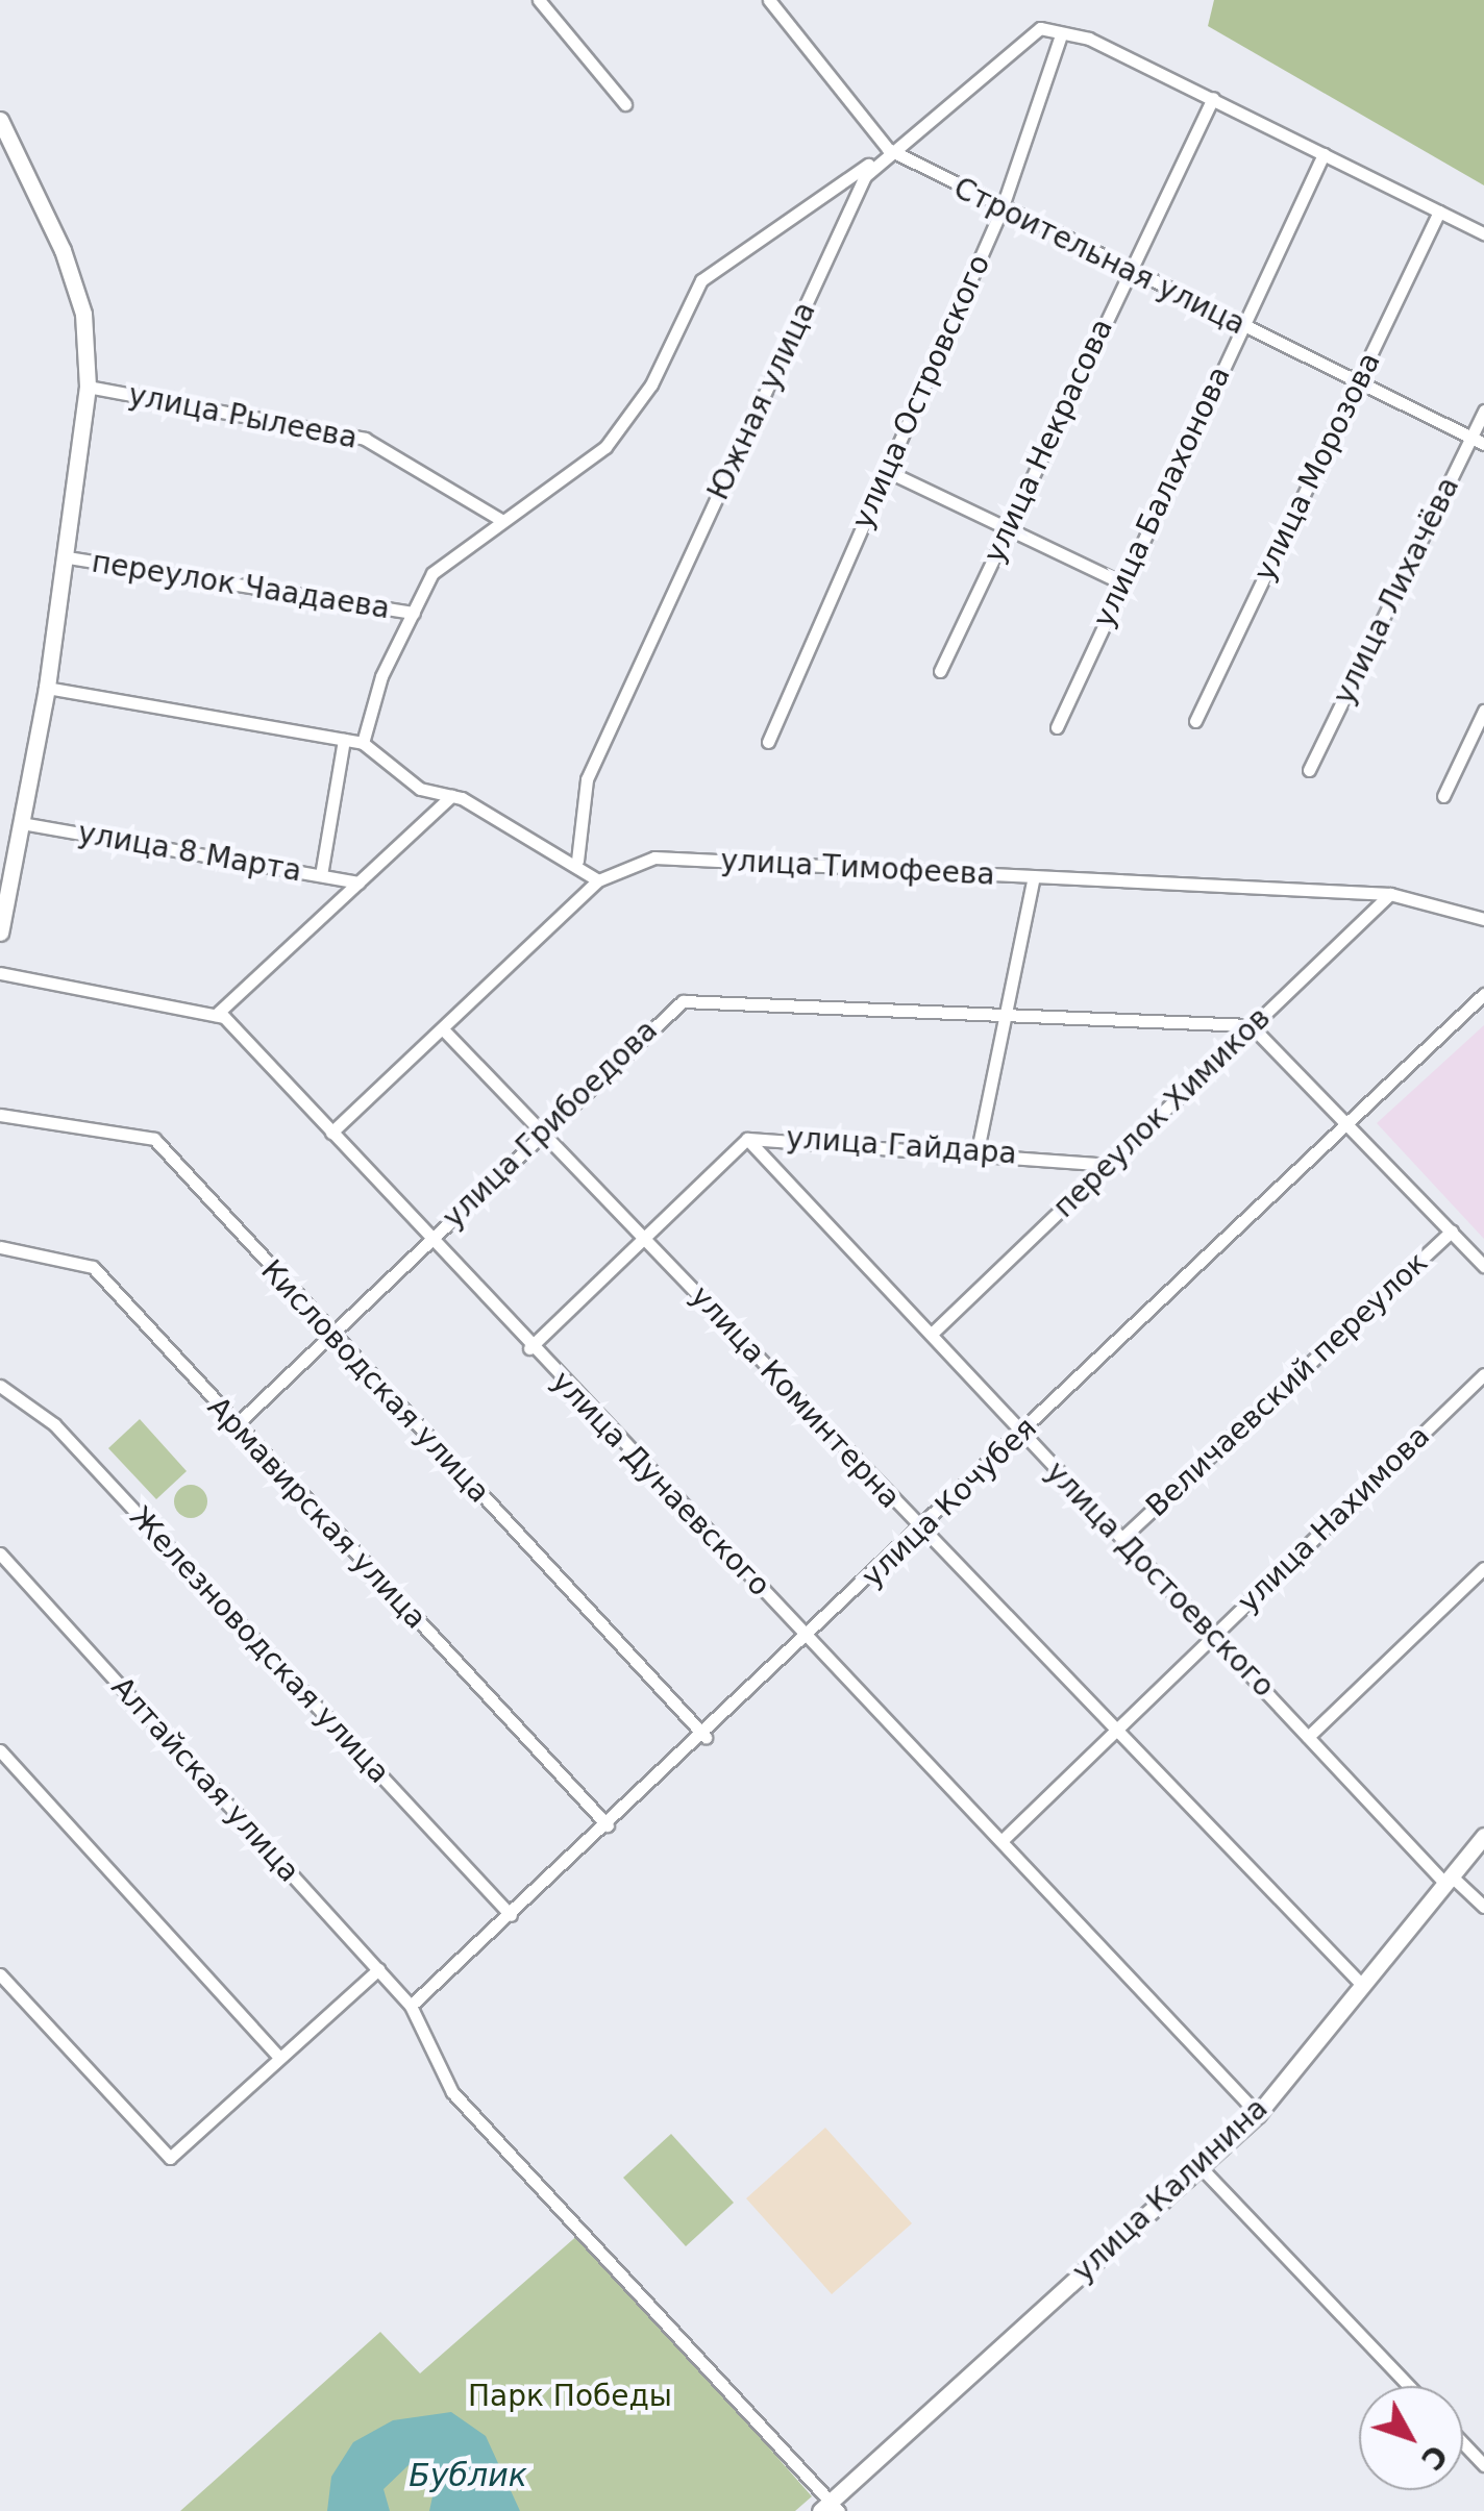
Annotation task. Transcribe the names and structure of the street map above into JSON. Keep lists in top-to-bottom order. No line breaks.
{"streets":{"main road":["улица Калинина"],"street":["Строительная улица","улица Островского","Южная улица","улица Рылеева","улица Некрасова","улица Морозова","улица Балахонова","переулок Чаадаева","улица Лихачёва","улица 8 Марта","улица Тимофеева","переулок Химиков","улица Грибоедова","улица Гайдара","Кисловодская улица","Величаевский переулок","улица Коминтерна","улица Дунаевского","улица Кочубея","Армавирская улица","улица Нахимова","улица Достоевского","Железноводская улица","Алтайская улица"]},"crossings":[["Строительная улица","улица Островского"],["Строительная улица","Южная улица"],["Строительная улица","улица Некрасова"],["Строительная улица","улица Морозова"],["Строительная улица","улица Балахонова"],["Строительная улица","улица Лихачёва"],["улица Островского","Южная улица"],["улица Тимофеева","переулок Химиков"],["улица Тимофеева","улица Коминтерна"],["улица Тимофеева","улица Дунаевского"],["переулок Химиков","улица Грибоедова"],["переулок Химиков","улица Гайдара"],["переулок Химиков","улица Достоевского"],["улица Грибоедова","Кисловодская улица"],["улица Грибоедова","улица Коминтерна"],["улица Грибоедова","улица Дунаевского"],["улица Грибоедова","Армавирская улица"],["улица Гайдара","улица Коминтерна"],["улица Гайдара","улица Дунаевского"],["улица Гайдара","улица Достоевского"],["Кисловодская улица","улица Кочубея"],["Величаевский переулок","улица Достоевского"],["улица Коминтерна","улица Кочубея"],["улица Коминтерна","улица Нахимова"],["улица Коминтерна","улица Калинина"],["улица Дунаевского","улица Кочубея"],["улица Дунаевского","улица Нахимова"],["улица Дунаевского","улица Калинина"],["улица Кочубея","Армавирская улица"],["улица Кочубея","улица Достоевского"],["улица Кочубея","Железноводская улица"],["улица Кочубея","Алтайская улица"],["улица Нахимова","улица Достоевского"],["улица Достоевского","улица Калинина"],["Алтайская улица","улица Калинина"]],"water":["Бублик"],"parks":["Парк Победы"],"north":"bottom right"}
